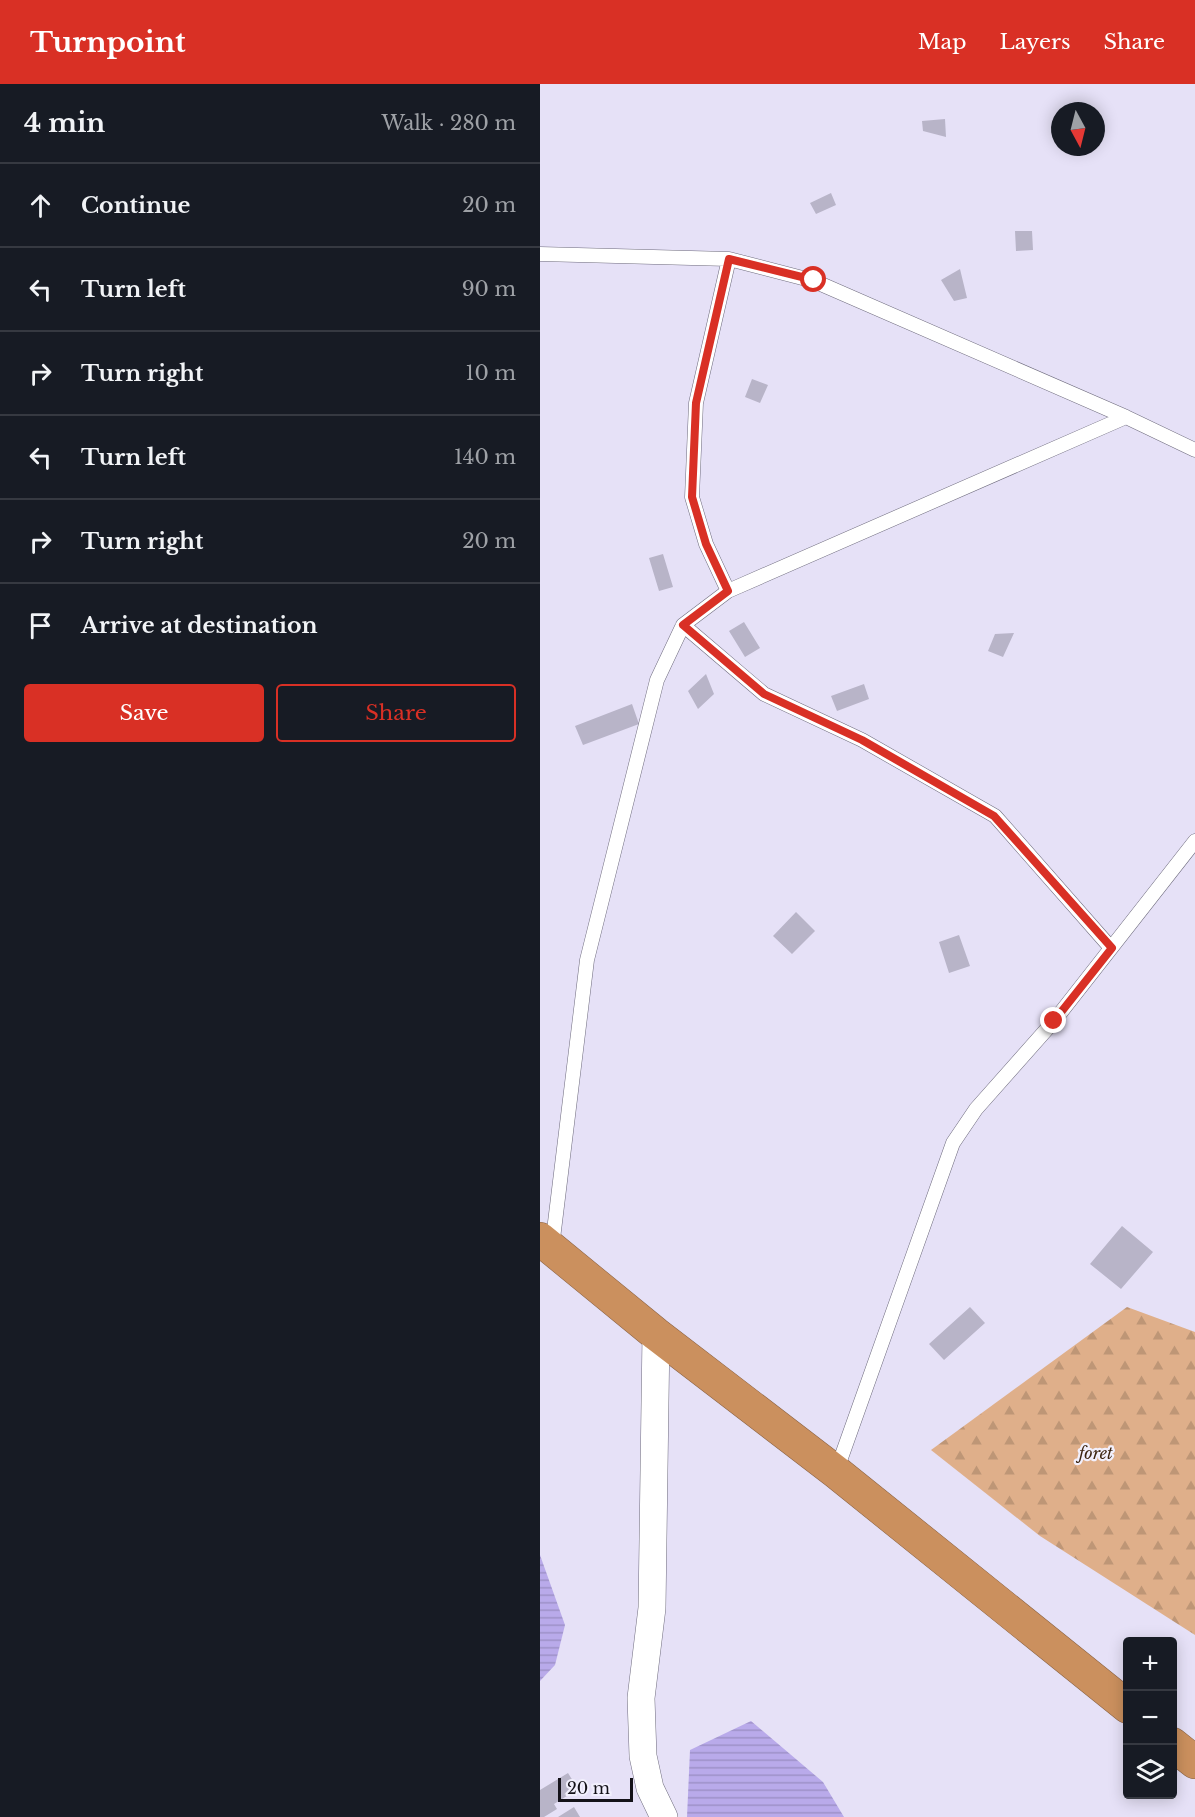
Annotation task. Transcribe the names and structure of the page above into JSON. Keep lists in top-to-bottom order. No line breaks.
{"parks":["foret"],"scale_bar":"20 m","north":"bottom","page":{"header":"Turnpoint","nav":["Map","Layers","Share"],"heading":["4 min","Walk · 280 m"],"list":[["Continue","20 m"],["Turn left","90 m"],["Turn right","10 m"],["Turn left","140 m"],["Turn right","20 m"],"Arrive at destination"],"buttons":["Save","Share"],"map_buttons":["+","−"],"scale":"20 m"}}
